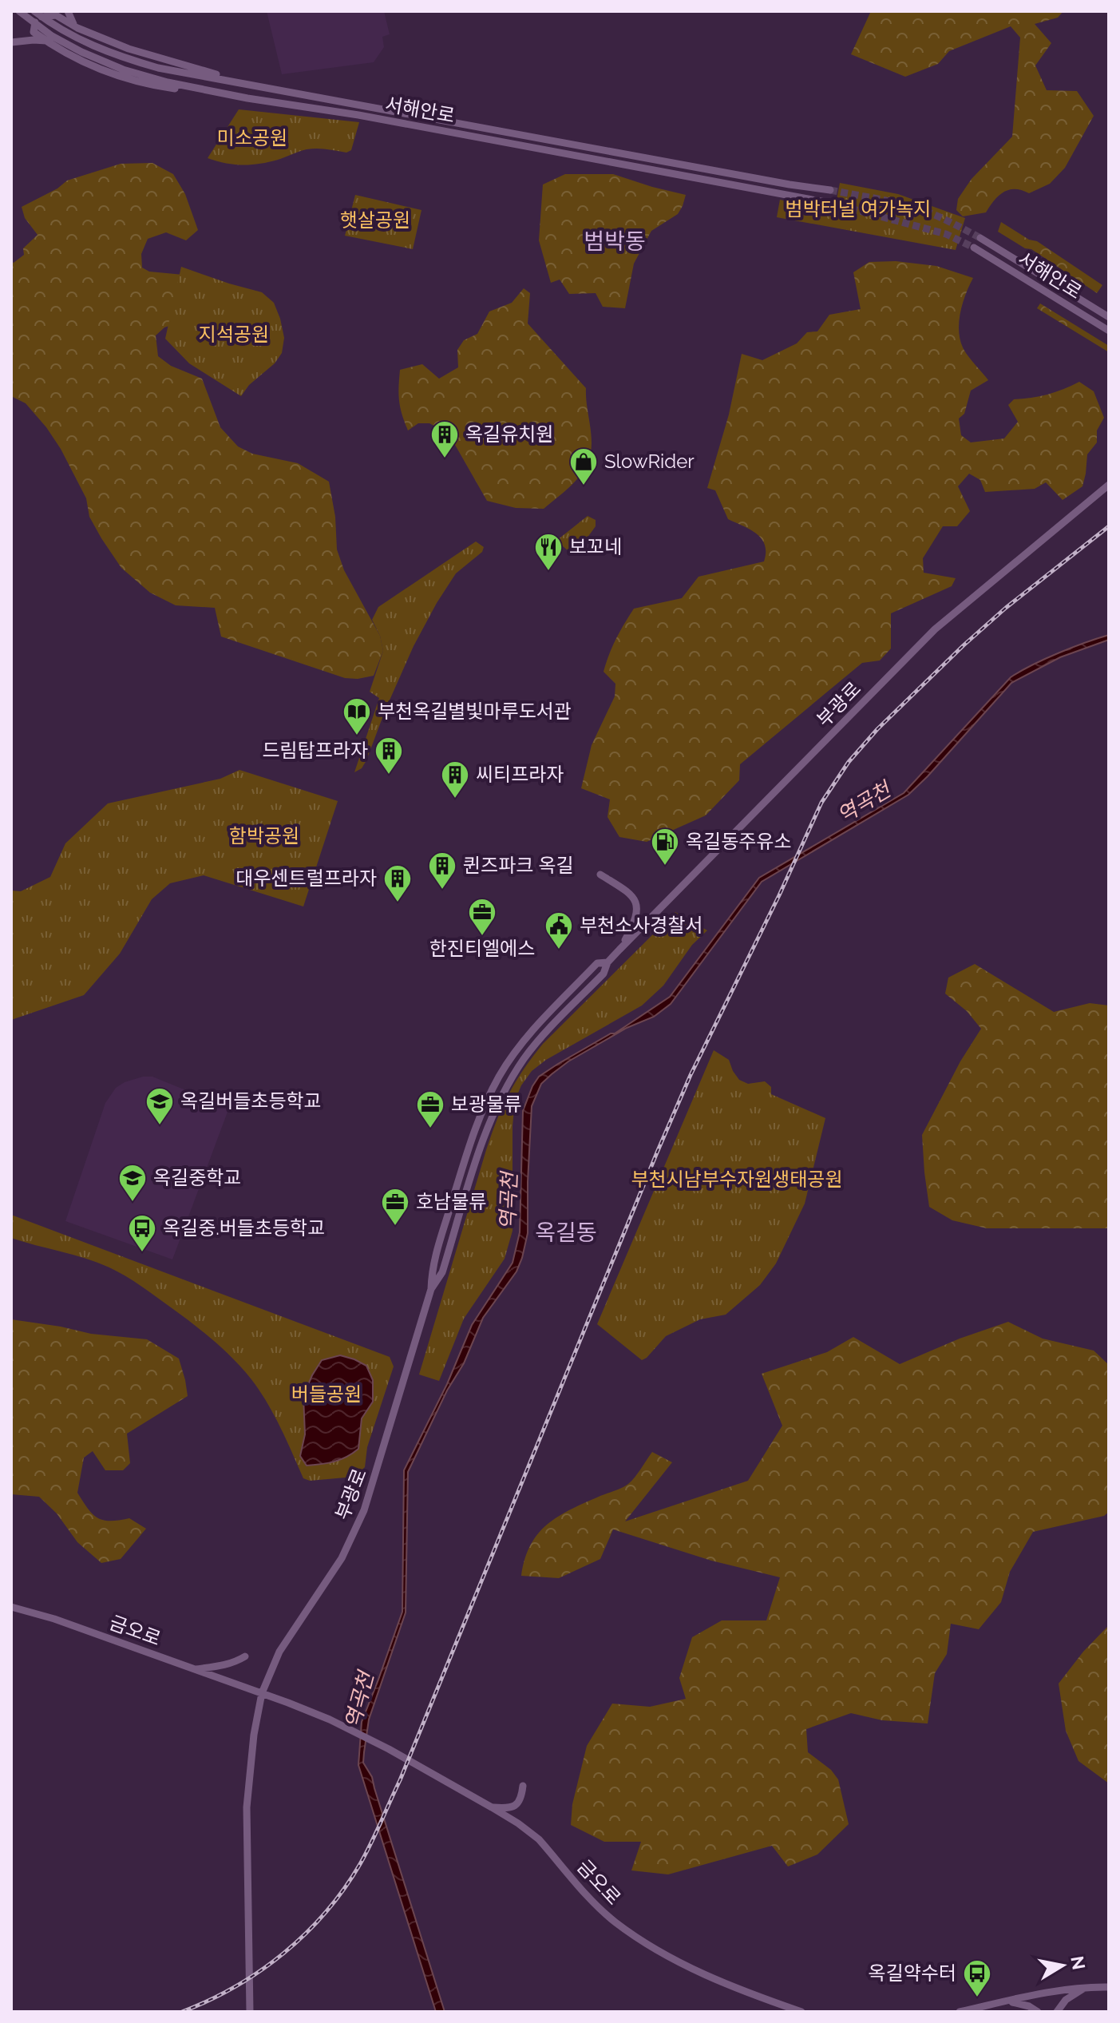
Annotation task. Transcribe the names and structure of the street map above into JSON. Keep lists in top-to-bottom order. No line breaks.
{"streets":{"main road":["서해안로","부광로","금오로"]},"crossings":[["부광로","금오로"]],"districts":["범박동","옥길동"],"water":["역곡천"],"parks":["미소공원","범박터널 여가녹지","햇살공원","지석공원","함박공원","부천시남부수자원생태공원","버들공원"],"places":{"building":["옥길유치원","드림탑프라자","씨티프라자","퀸즈파크 옥길","대우센트럴프라자"],"shop":["SlowRider"],"restaurant":["보꼬네"],"library":["부천옥길별빛마루도서관"],"fuel station":["옥길동주유소"],"office":["한진티엘에스","보광물류","호남물류"],"public building":["부천소사경찰서"],"school or university":["옥길버들초등학교","옥길중학교"],"bus stop":["옥길중.버들초등학교","옥길약수터"]},"north":"right"}
